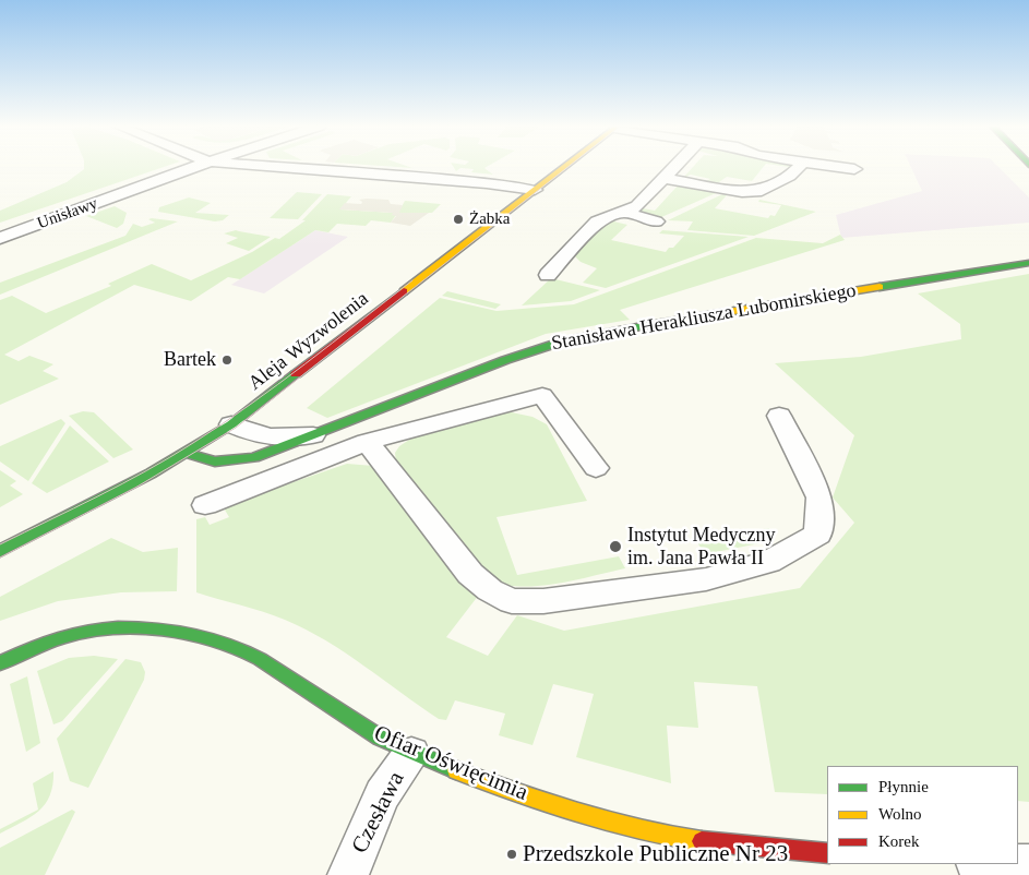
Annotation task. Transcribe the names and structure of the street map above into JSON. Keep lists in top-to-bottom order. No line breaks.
{"streets":{"street":["Unisławy","Stanisława Herakliusza Lubomirskiego","Aleja Wyzwolenia","Ofiar Oświęcimia","Czesława"]},"crossings":[["Stanisława Herakliusza Lubomirskiego","Aleja Wyzwolenia"],["Ofiar Oświęcimia","Czesława"]],"places":["Żabka","Bartek","Instytut Medyczny im. Jana Pawła II","Przedszkole Publiczne Nr 23"],"legend":["Płynnie","Wolno","Korek"]}
